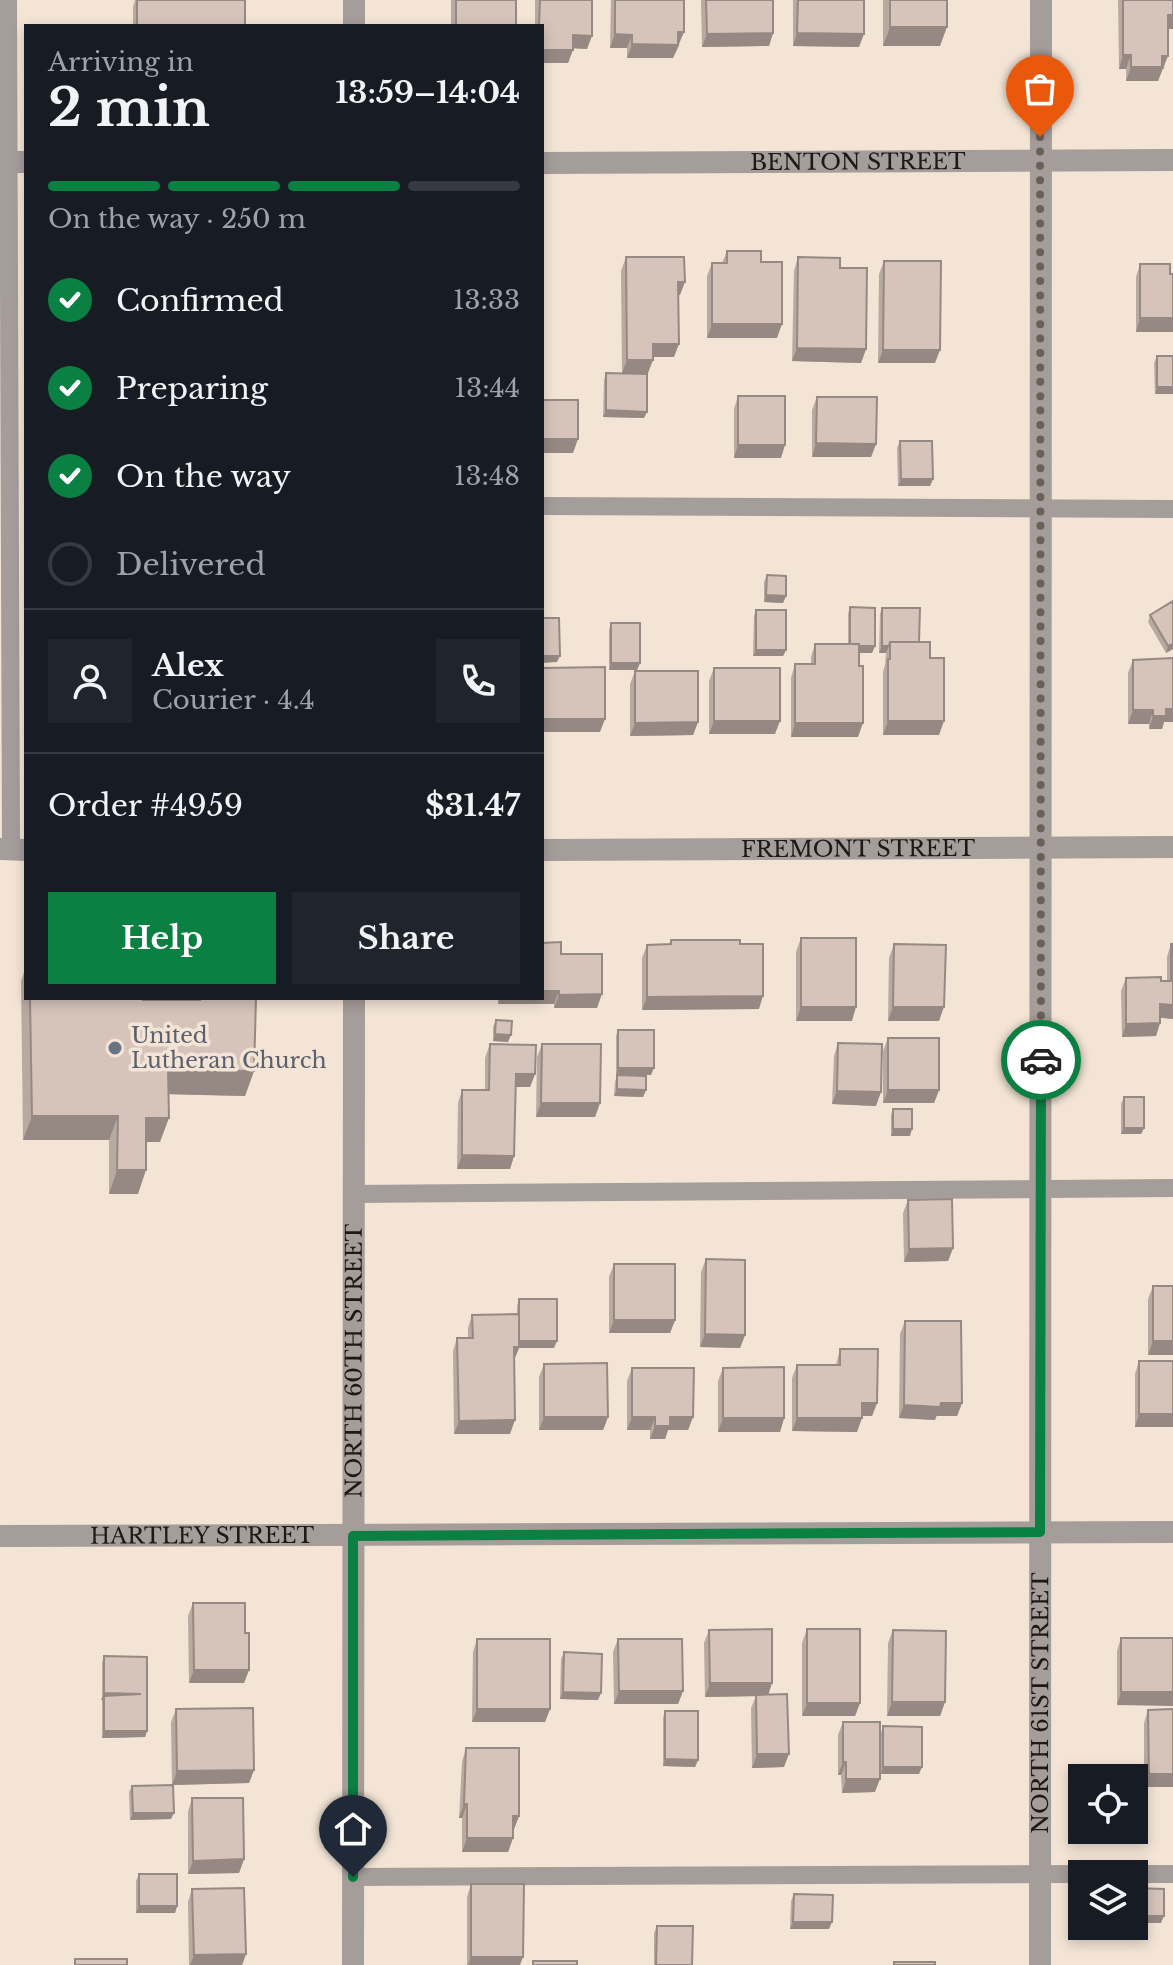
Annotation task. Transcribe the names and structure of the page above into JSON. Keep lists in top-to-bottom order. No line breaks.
{"streets":{"street":["BENTON STREET","FREMONT STREET","NORTH 60TH STREET","HARTLEY STREET","NORTH 61ST STREET"]},"crossings":[["BENTON STREET","NORTH 61ST STREET"],["FREMONT STREET","NORTH 61ST STREET"],["NORTH 60TH STREET","HARTLEY STREET"],["HARTLEY STREET","NORTH 61ST STREET"]],"places":["United Lutheran Church"],"page":{"heading":["2 min","Arriving in","13:59–14:04"],"panel":["Alex","Courier · 4.4","Order #4959","$31.47"],"bar":"On the way · 250 m","list":[["Confirmed","13:33"],["Preparing","13:44"],["On the way","13:48"],"Delivered"],"buttons":["Help","Share"]}}
